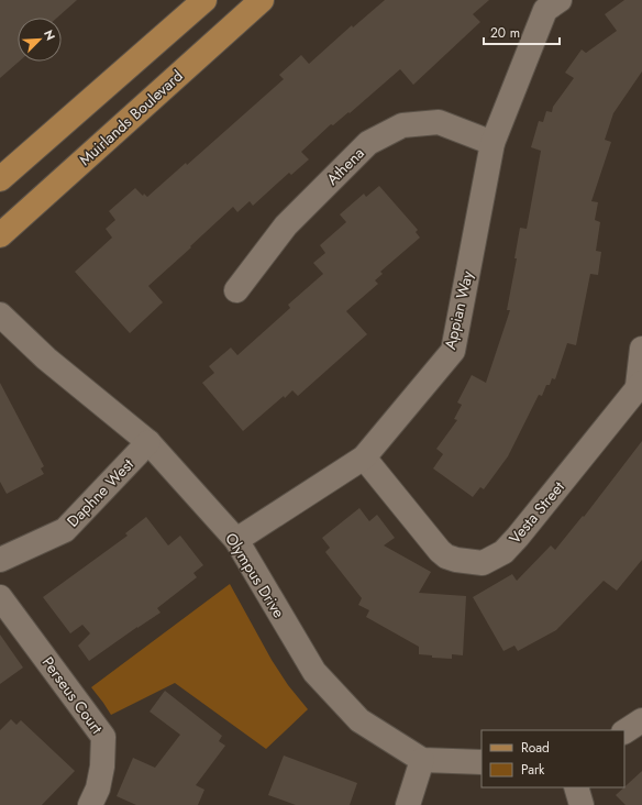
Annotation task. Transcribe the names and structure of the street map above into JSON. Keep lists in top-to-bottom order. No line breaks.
{"streets":{"main road":["Muirlands Boulevard"],"street":["Athena","Appian Way","Daphne West","Vesta Street","Olympus Drive","Perseus Court"]},"crossings":[["Athena","Appian Way"],["Appian Way","Vesta Street"],["Appian Way","Olympus Drive"],["Daphne West","Olympus Drive"]],"legend":["Road","Park"],"scale_bar":"20 m","north":"top right"}
